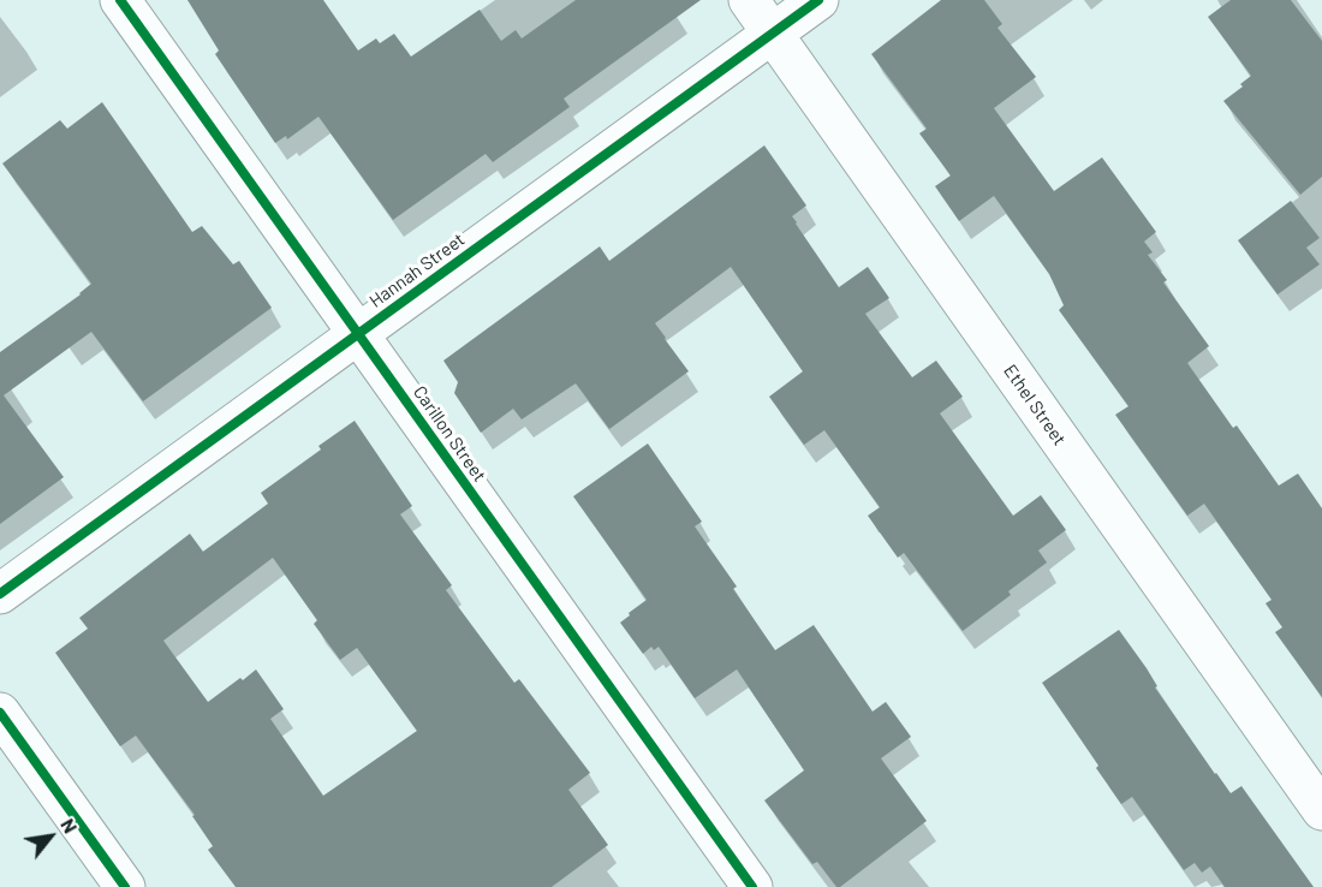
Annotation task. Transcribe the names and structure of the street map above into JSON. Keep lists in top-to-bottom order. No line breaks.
{"streets":{"street":["Hannah Street","Ethel Street","Carillon Street"]},"crossings":[["Hannah Street","Ethel Street"],["Hannah Street","Carillon Street"]],"north":"top right"}
